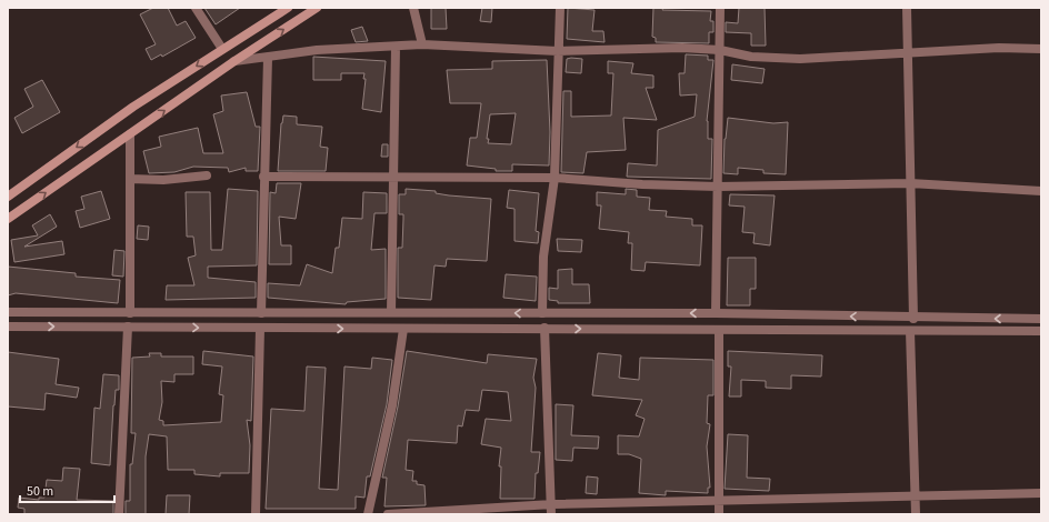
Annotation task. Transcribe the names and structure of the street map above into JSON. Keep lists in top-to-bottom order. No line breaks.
{"scale_bar":"50 m"}
